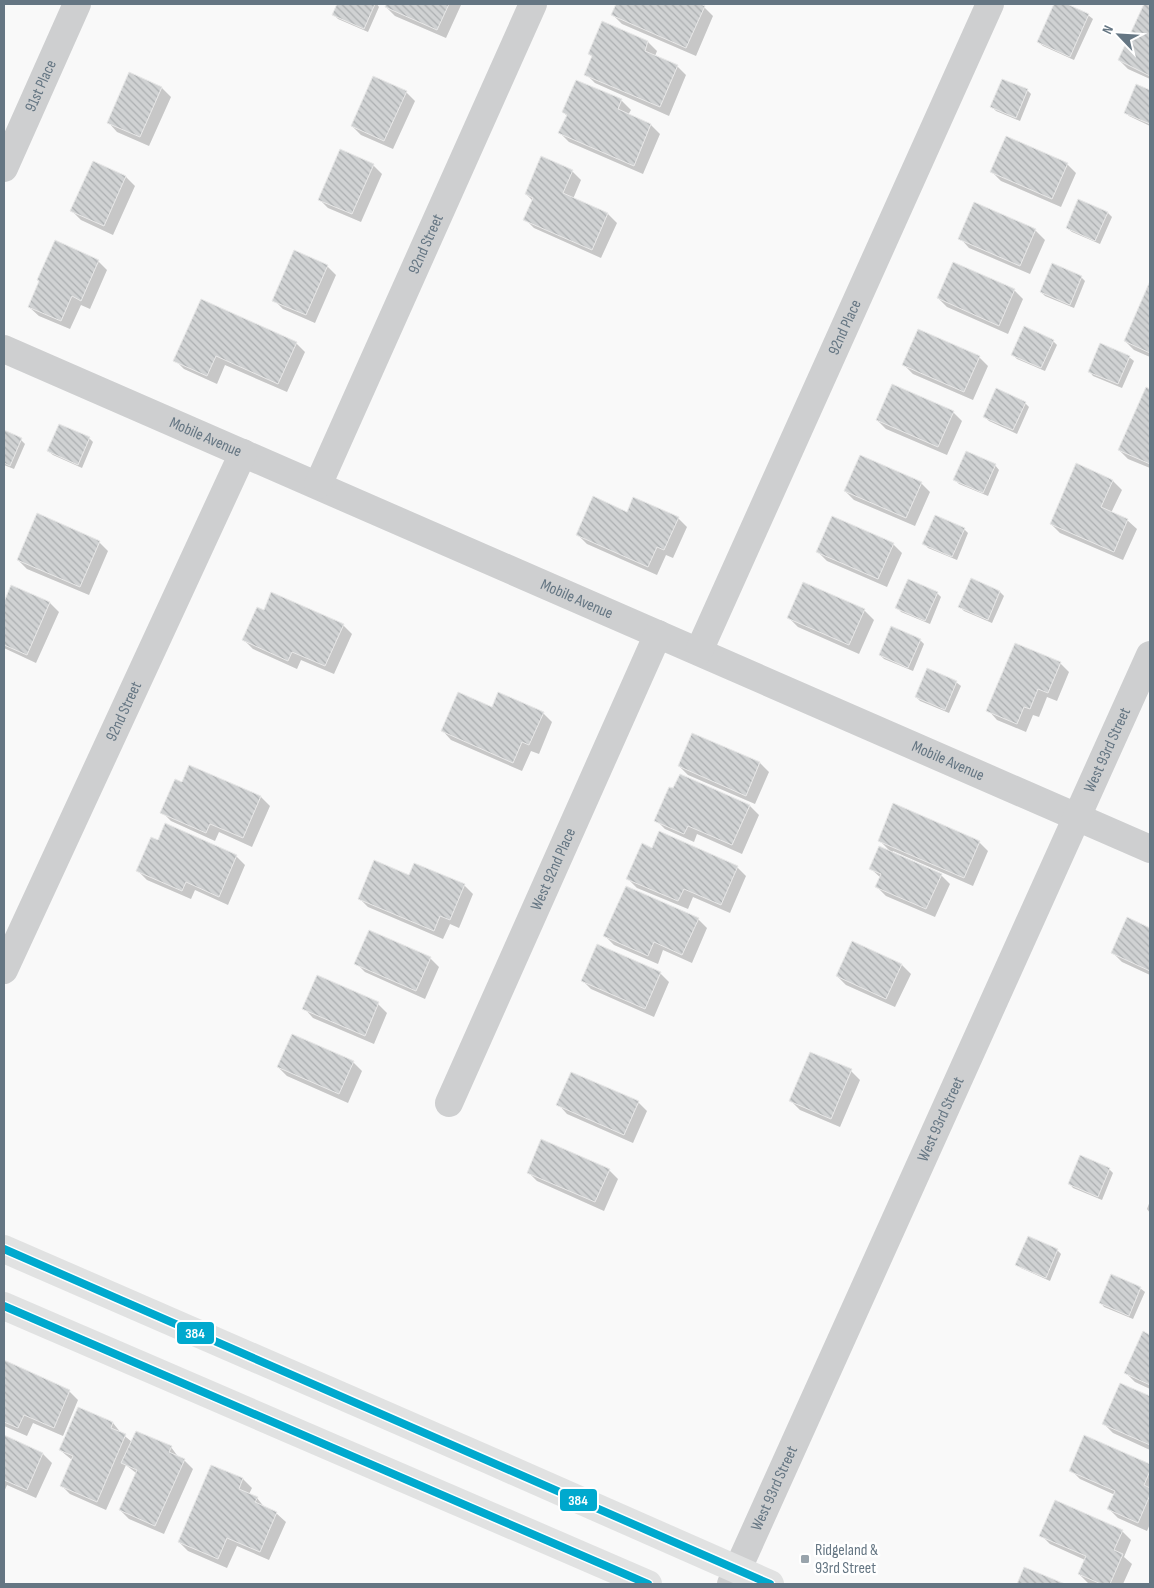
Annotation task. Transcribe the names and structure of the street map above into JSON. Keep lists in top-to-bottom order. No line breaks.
{"streets":{"street":["91st Place","92nd Street","92nd Place","Mobile Avenue","West 93rd Street","West 92nd Place"]},"crossings":[["92nd Street","Mobile Avenue"],["92nd Place","Mobile Avenue"],["Mobile Avenue","West 93rd Street"],["Mobile Avenue","West 92nd Place"]],"places":{"transit":["Ridgeland & 93rd Street"]},"lines":["transit line 384"],"north":"top left"}
